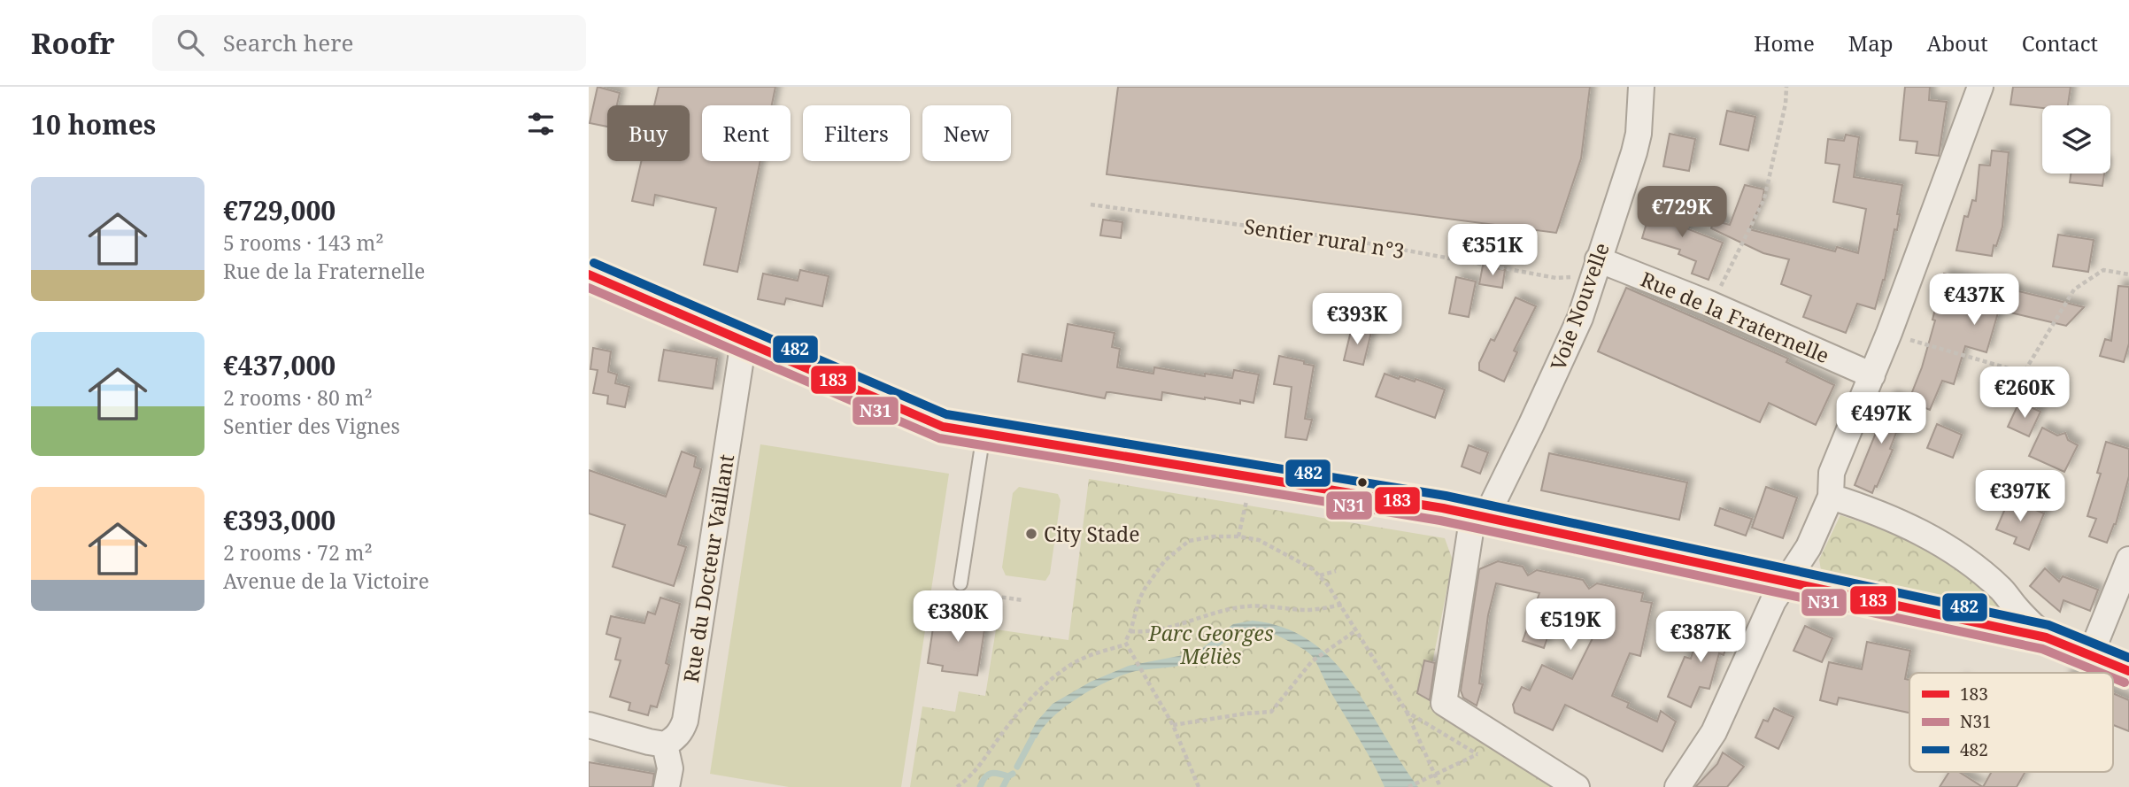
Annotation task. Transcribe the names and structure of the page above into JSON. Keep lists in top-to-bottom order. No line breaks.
{"streets":{"street":["Voie Nouvelle","Rue de la Fraternelle","Rue du Docteur Vaillant"],"path":["Sentier rural n°3"]},"crossings":[["Sentier rural n°3","Voie Nouvelle"],["Sentier rural n°3","Rue de la Fraternelle"],["Voie Nouvelle","Rue de la Fraternelle"]],"parks":["Parc Georges Méliès"],"places":["City Stade"],"lines":["transit line 482","transit line 183","transit line N31"],"legend":["183","N31","482"],"page":{"header":"Roofr","search":"Search here","nav":["Home","Map","About","Contact"],"heading":"10 homes","chip":["Buy","Rent","Filters","New"],"list":[{"name":"€729,000","note":"5 rooms · 143 m² · Rue de la Fraternelle"},{"name":"€437,000","note":"2 rooms · 80 m² · Sentier des Vignes"},{"name":"€393,000","note":"2 rooms · 72 m² · Avenue de la Victoire"}],"price":["€729K","€351K","€437K","€393K","€260K","€497K","€397K","€380K","€519K","€387K"]}}
